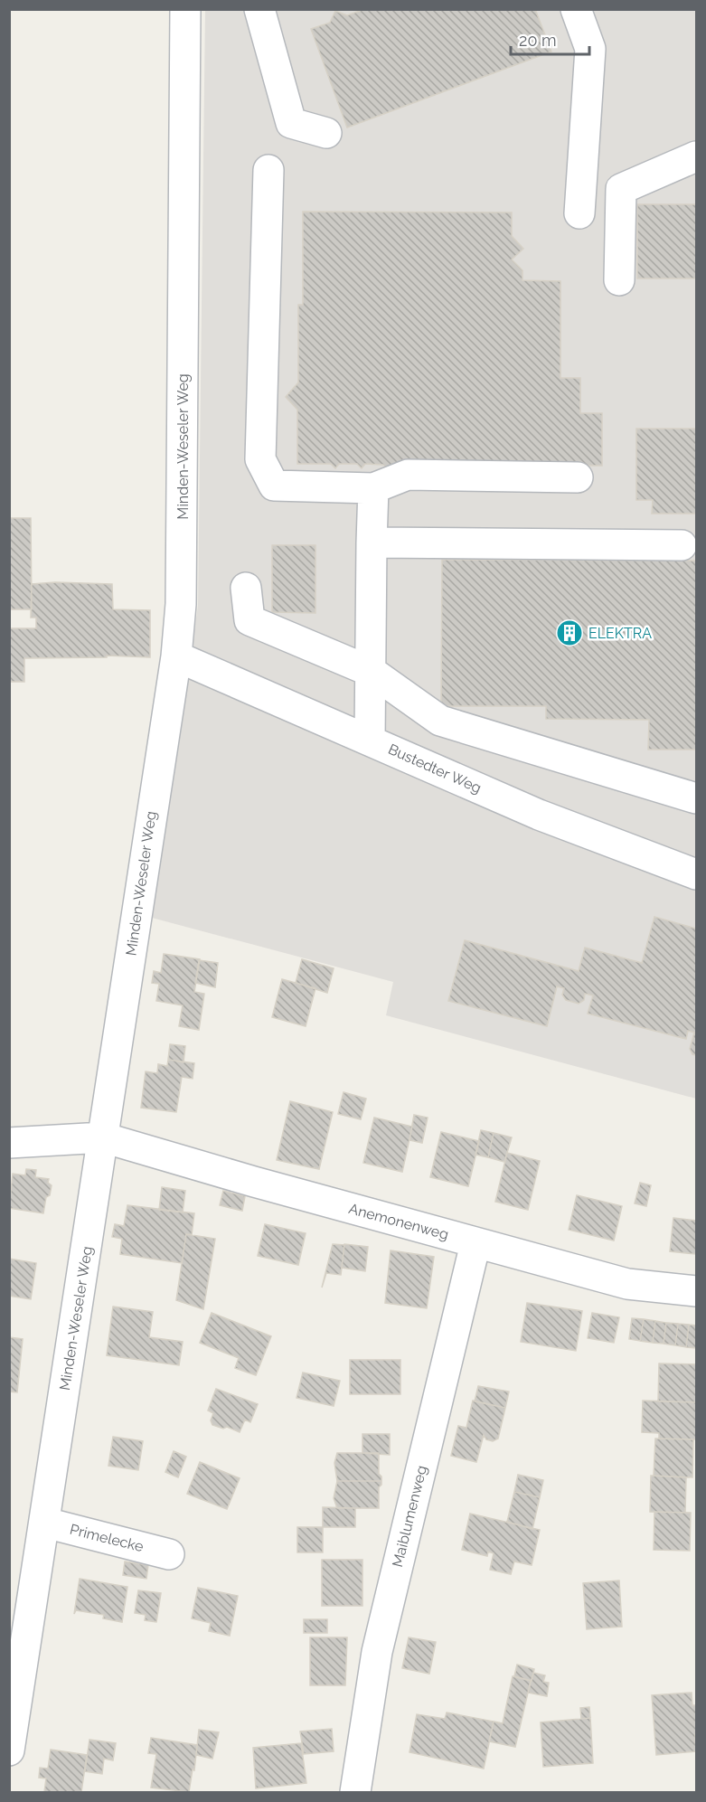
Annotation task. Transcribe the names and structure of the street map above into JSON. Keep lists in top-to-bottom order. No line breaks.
{"streets":{"street":["Minden-Weseler Weg","Bustedter Weg","Anemonenweg","Maiblumenweg","Primelecke"]},"crossings":[["Minden-Weseler Weg","Bustedter Weg"],["Minden-Weseler Weg","Anemonenweg"],["Minden-Weseler Weg","Primelecke"],["Anemonenweg","Maiblumenweg"]],"places":{"building":["ELEKTRA"]},"scale_bar":"20 m"}
